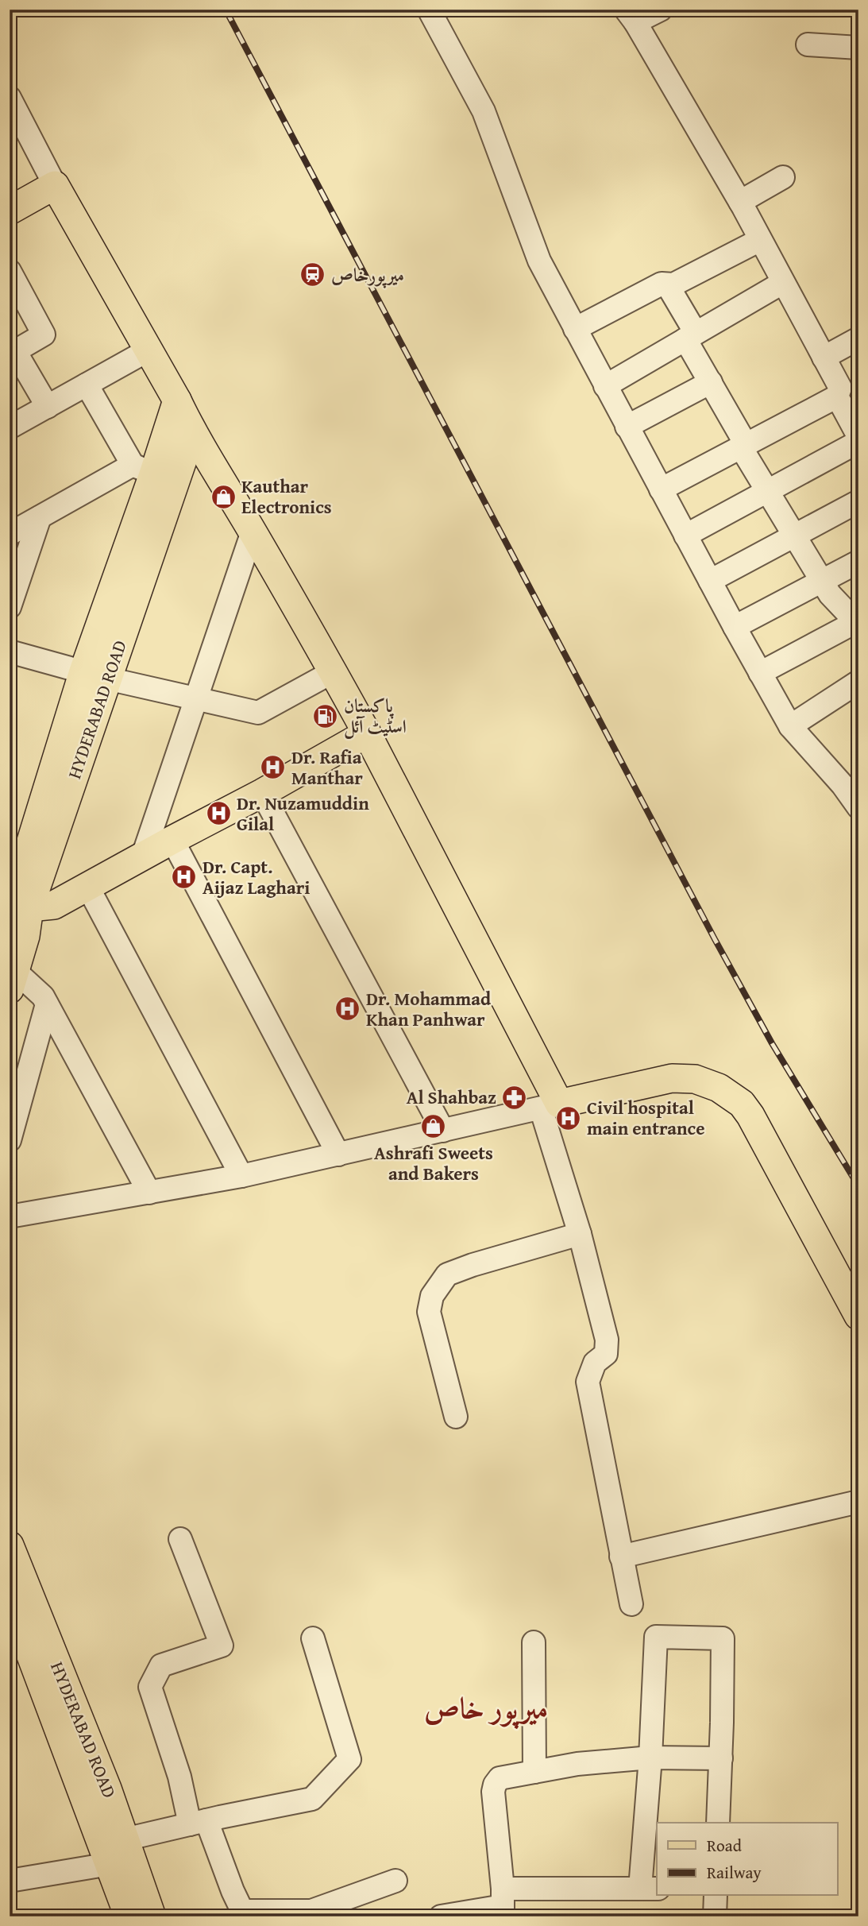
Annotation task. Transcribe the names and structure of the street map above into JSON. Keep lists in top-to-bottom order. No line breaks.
{"streets":{"main road":["HYDERABAD ROAD"]},"districts":["میرپور خاص"],"places":{"station":["ميرپورخاص"],"shop":["Kauthar Electronics","Ashrafi Sweets and Bakers"],"fuel station":["پاکستان اسٹیٹ آئل"],"hospital":["Dr. Rafia Manthar","Dr. Nuzamuddin Gilal","Dr. Capt. Aijaz Laghari","Dr. Mohammad Khan Panhwar","Civil hospital main entrance"],"pharmacy":["Al Shahbaz"]},"legend":["Road","Railway"]}
